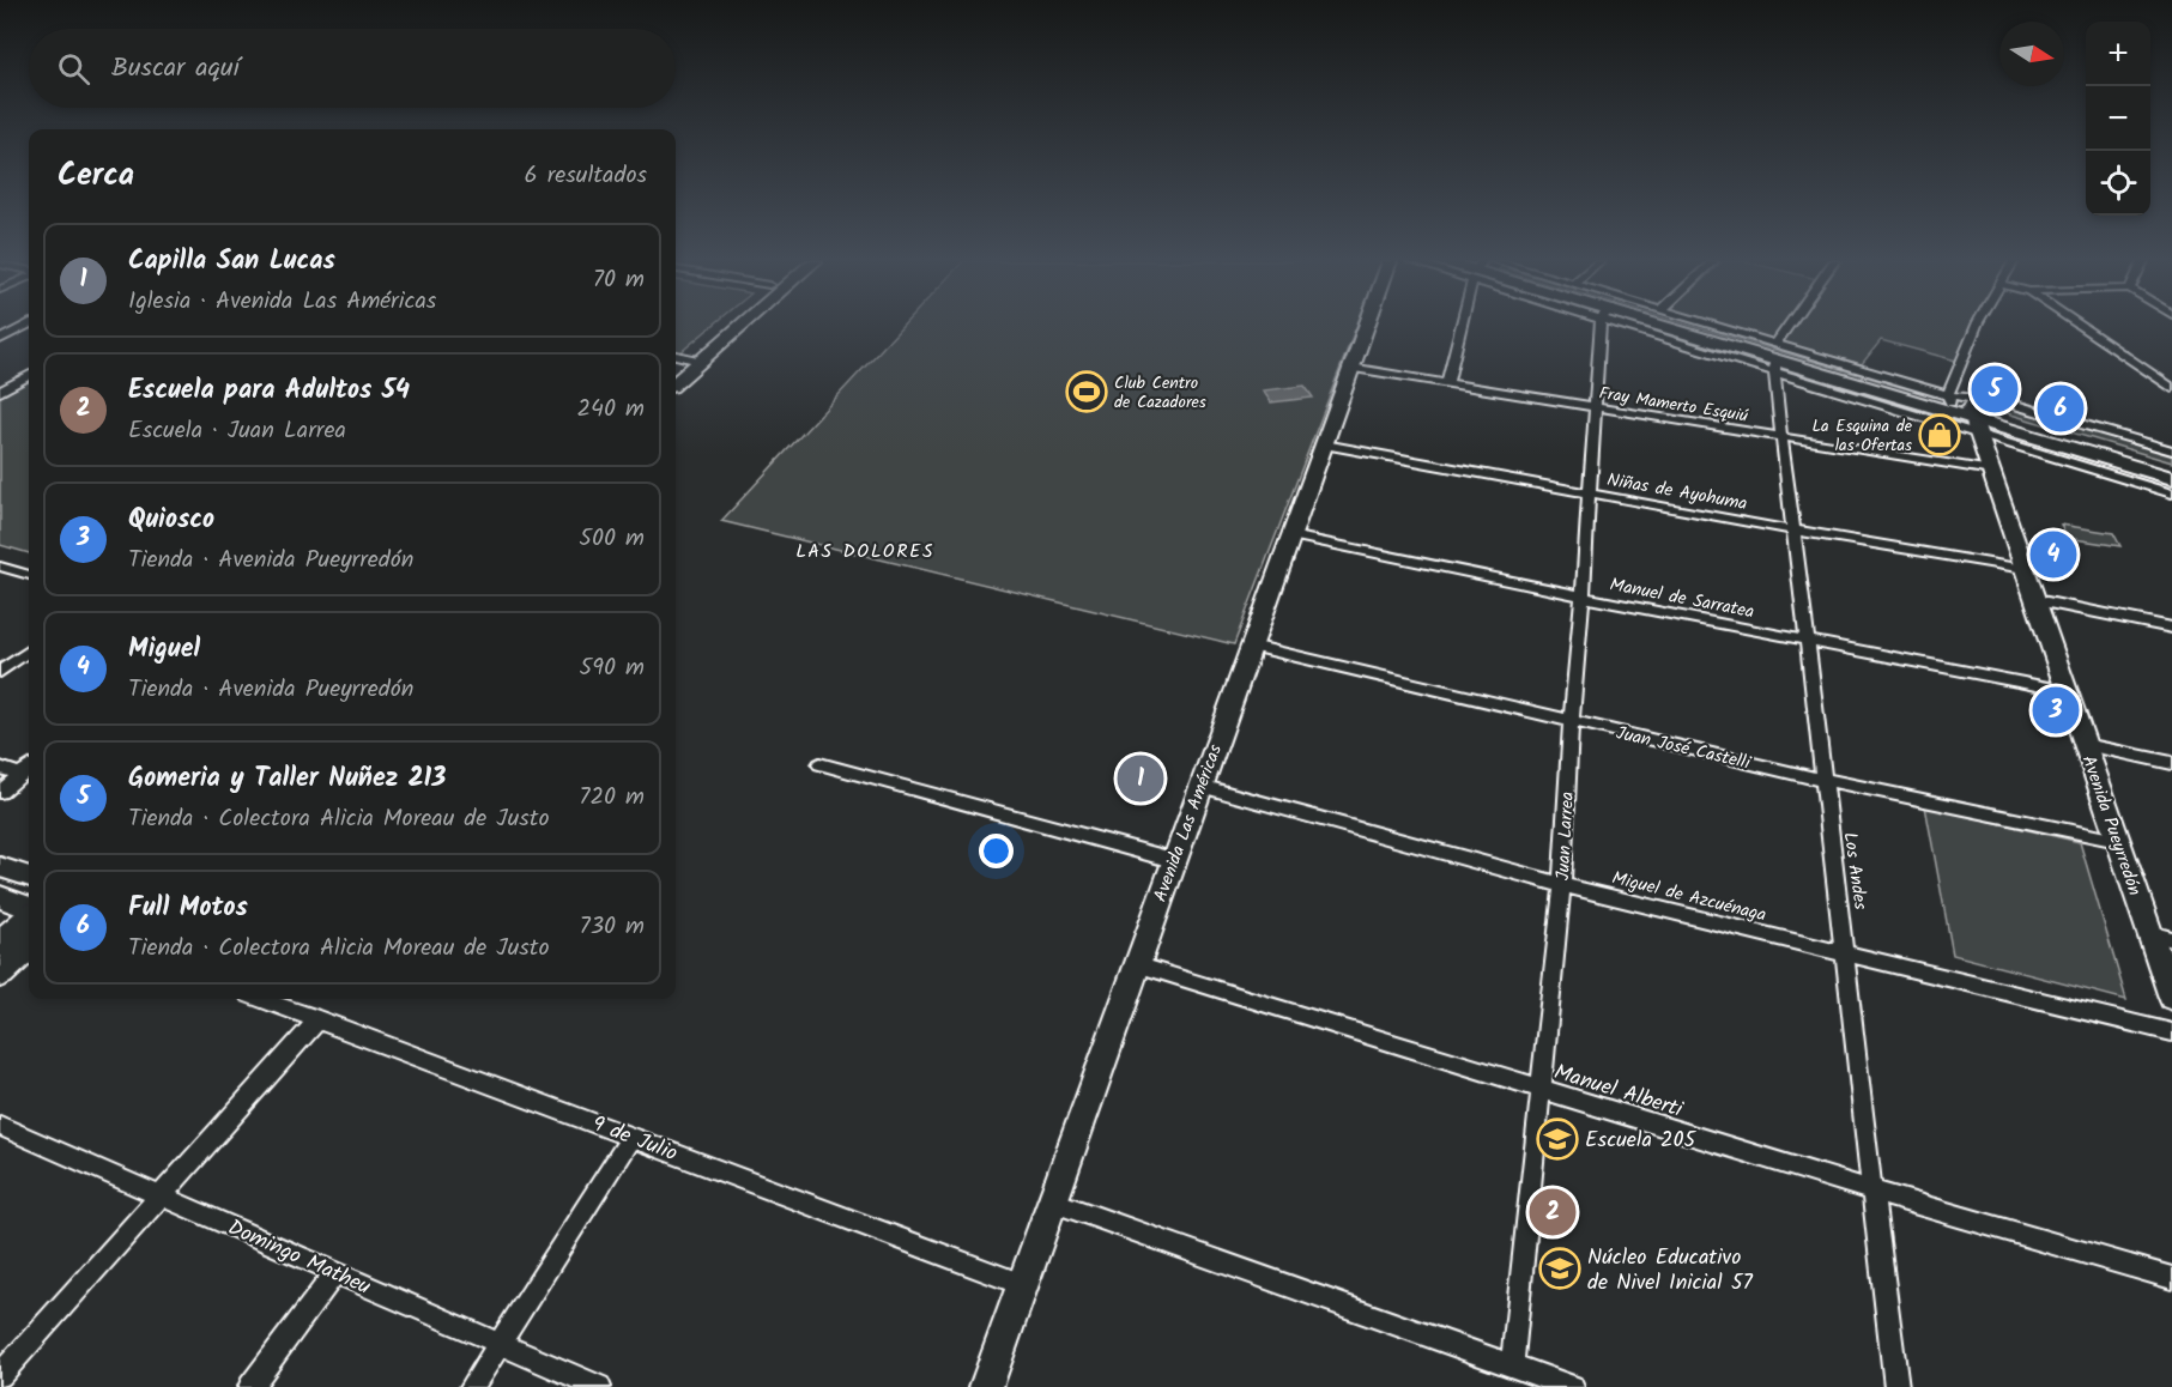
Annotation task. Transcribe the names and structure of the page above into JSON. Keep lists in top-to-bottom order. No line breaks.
{"streets":{"main road":["Avenida Las Américas","Avenida Pueyrredón"],"street":["Fray Mamerto Esquiú","Niñas de Ayohuma","Manuel de Sarratea","Juan José Castelli","Juan Larrea","Los Andes","Miguel de Azcuénaga","Manuel Alberti","9 de Julio","Domingo Matheu"]},"crossings":[["Fray Mamerto Esquiú","Avenida Las Américas"],["Fray Mamerto Esquiú","Avenida Pueyrredón"],["Fray Mamerto Esquiú","Juan Larrea"],["Fray Mamerto Esquiú","Los Andes"],["Niñas de Ayohuma","Avenida Las Américas"],["Niñas de Ayohuma","Avenida Pueyrredón"],["Niñas de Ayohuma","Juan Larrea"],["Niñas de Ayohuma","Los Andes"],["Manuel de Sarratea","Avenida Las Américas"],["Manuel de Sarratea","Avenida Pueyrredón"],["Manuel de Sarratea","Juan Larrea"],["Manuel de Sarratea","Los Andes"],["Juan José Castelli","Avenida Las Américas"],["Juan José Castelli","Avenida Pueyrredón"],["Juan José Castelli","Juan Larrea"],["Juan José Castelli","Los Andes"],["Avenida Las Américas","Miguel de Azcuénaga"],["Avenida Las Américas","Manuel Alberti"],["Avenida Las Américas","9 de Julio"],["Juan Larrea","Miguel de Azcuénaga"],["Juan Larrea","Manuel Alberti"],["Los Andes","Miguel de Azcuénaga"],["Los Andes","Manuel Alberti"]],"districts":["LAS DOLORES"],"places":{"sports":["Club Centro de Cazadores"],"shop":["La Esquina de las Ofertas"],"school or university":["Escuela 205","Núcleo Educativo de Nivel Inicial 57"]},"north":"right","page":{"map_buttons":["+","−"],"search":"Buscar aquí","heading":["Cerca","6 resultados"],"list":[{"mark":"1","name":"Capilla San Lucas","note":"Iglesia · Avenida Las Américas","value":"70 m"},{"mark":"2","name":"Escuela para Adultos 54","note":"Escuela · Juan Larrea","value":"240 m"},{"mark":"3","name":"Quiosco","note":"Tienda · Avenida Pueyrredón","value":"500 m"},{"mark":"4","name":"Miguel","note":"Tienda · Avenida Pueyrredón","value":"590 m"},{"mark":"5","name":"Gomeria y Taller Nuñez 213","note":"Tienda · Colectora Alicia Moreau de Justo","value":"720 m"},{"mark":"6","name":"Full Motos","note":"Tienda · Colectora Alicia Moreau de Justo","value":"730 m"}],"pins":["5","6","4","3","1","2"]}}
